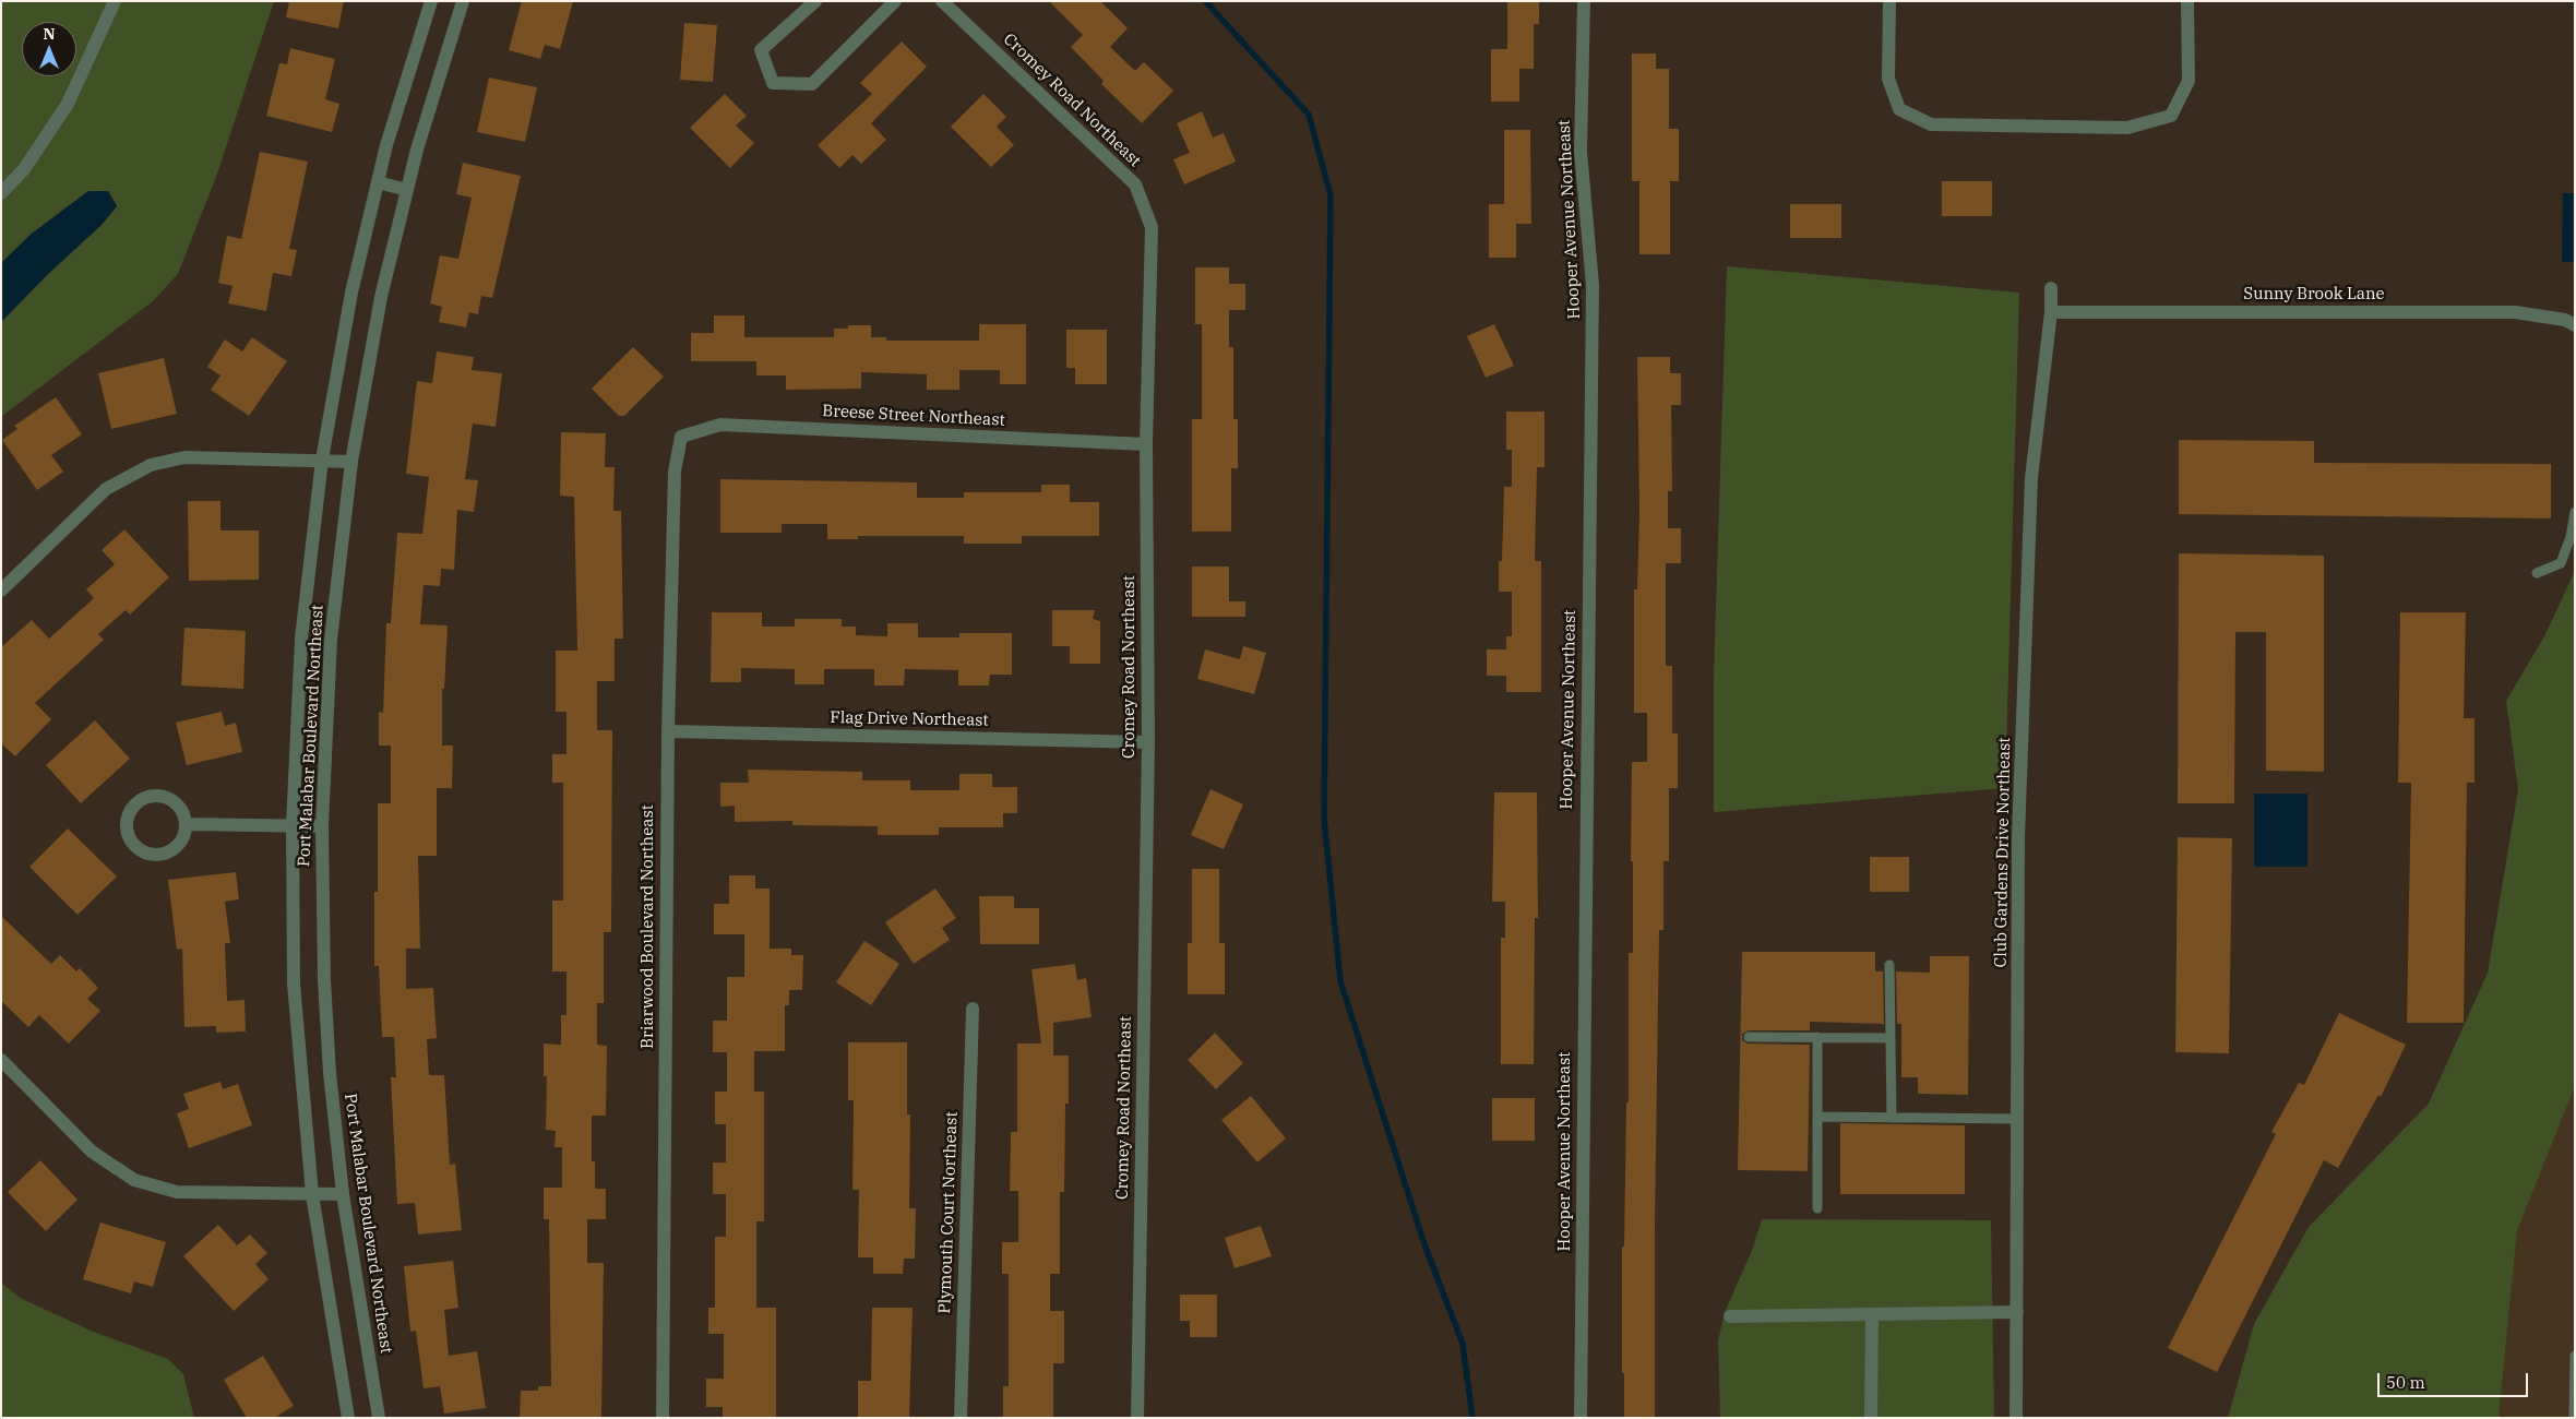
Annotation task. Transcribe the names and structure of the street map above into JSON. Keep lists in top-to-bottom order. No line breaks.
{"streets":{"street":["Cromey Road Northeast","Hooper Avenue Northeast","Sunny Brook Lane","Breese Street Northeast","Flag Drive Northeast","Port Malabar Boulevard Northeast","Club Gardens Drive Northeast","Briarwood Boulevard Northeast","Plymouth Court Northeast"]},"crossings":[["Cromey Road Northeast","Breese Street Northeast"],["Cromey Road Northeast","Flag Drive Northeast"],["Sunny Brook Lane","Club Gardens Drive Northeast"],["Breese Street Northeast","Briarwood Boulevard Northeast"],["Flag Drive Northeast","Briarwood Boulevard Northeast"]],"scale_bar":"50 m","north":"top"}
